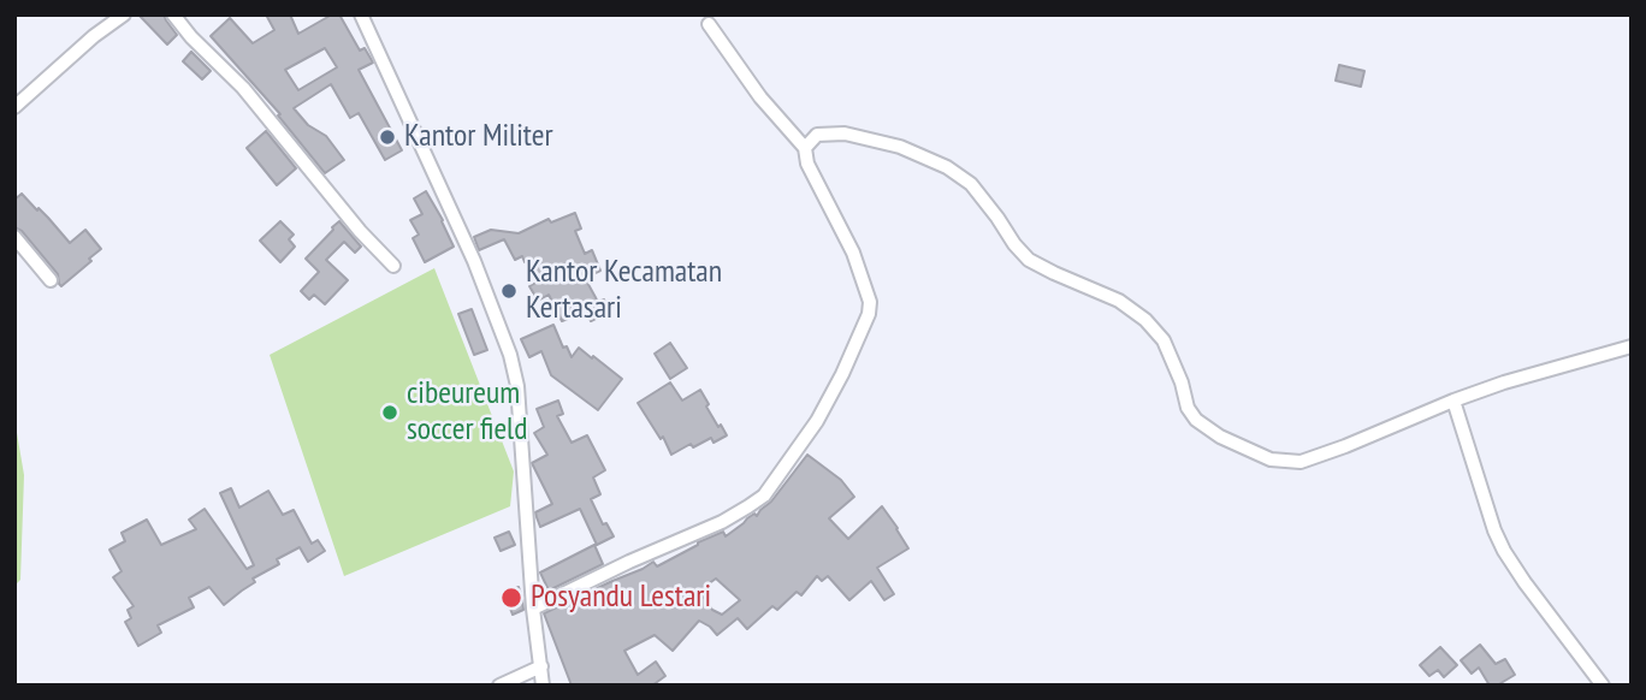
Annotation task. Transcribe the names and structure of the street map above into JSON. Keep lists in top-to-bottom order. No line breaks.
{"places":["Kantor Militer","Kantor Kecamatan Kertasari","cibeureum soccer field","Posyandu Lestari"]}
